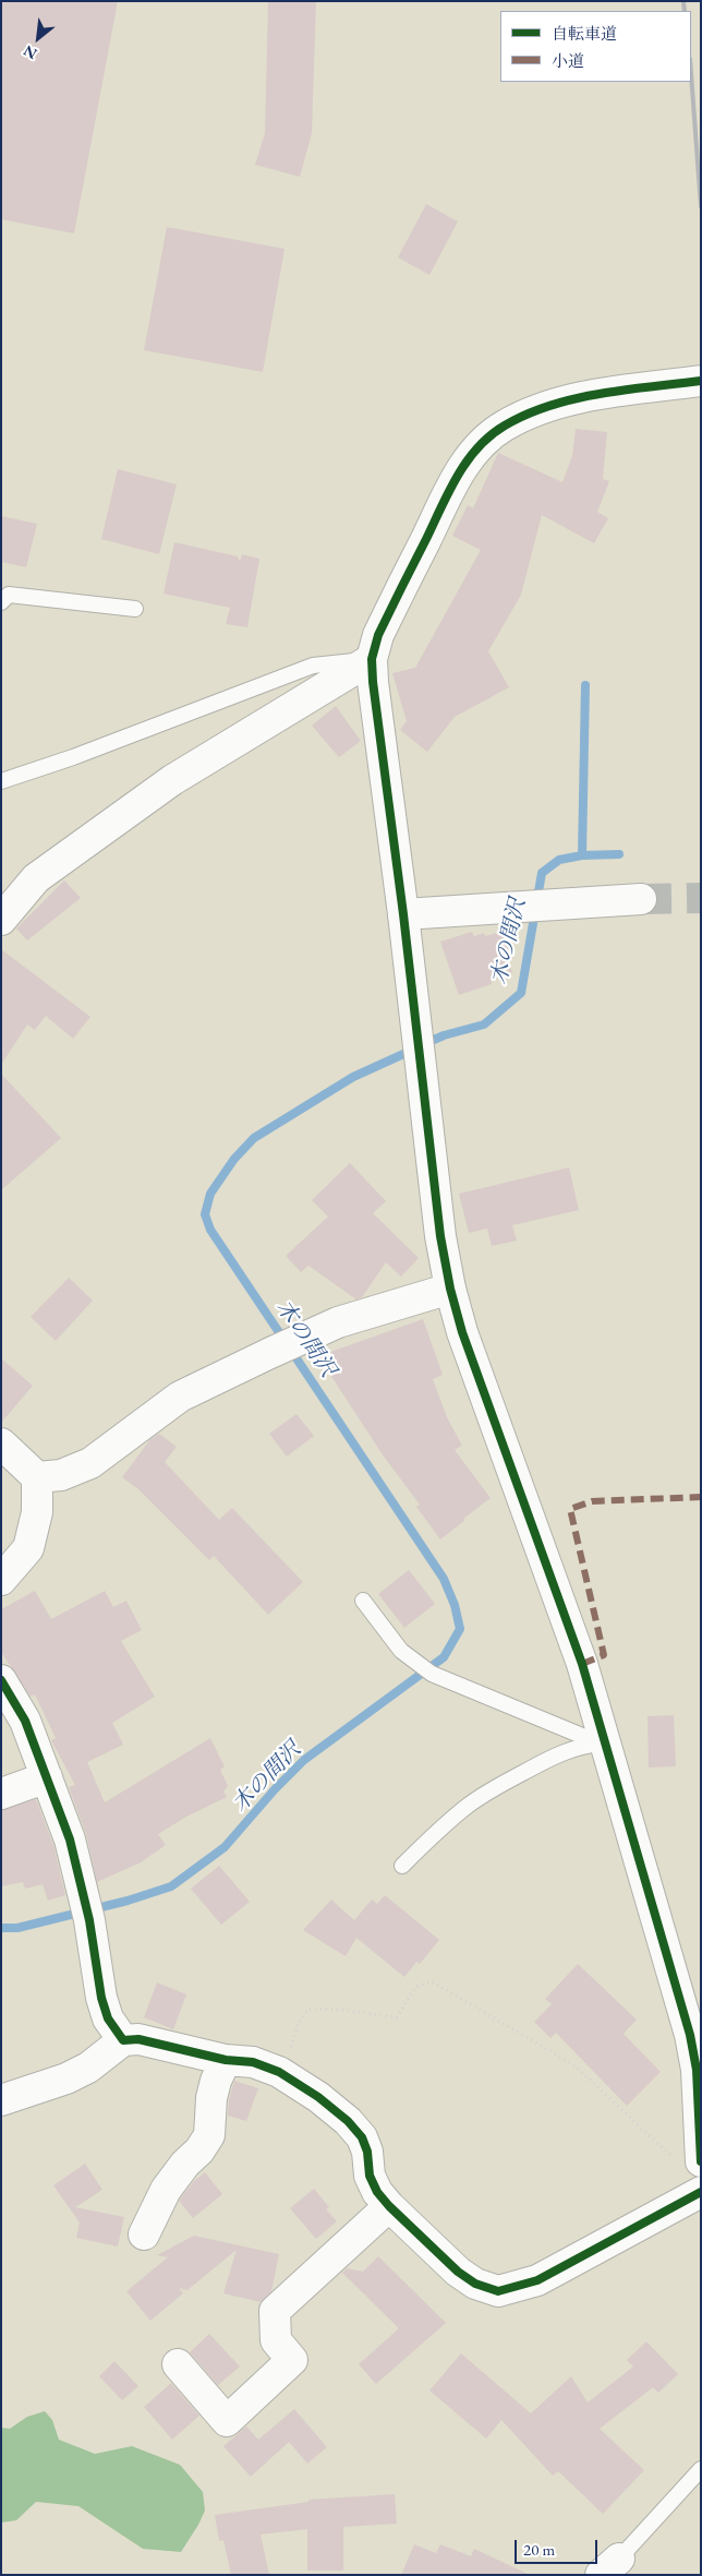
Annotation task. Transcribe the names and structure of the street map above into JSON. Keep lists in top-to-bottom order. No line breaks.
{"water":["木の間沢"],"legend":["自転車道","小道"],"scale_bar":"20 m","north":"bottom left"}
